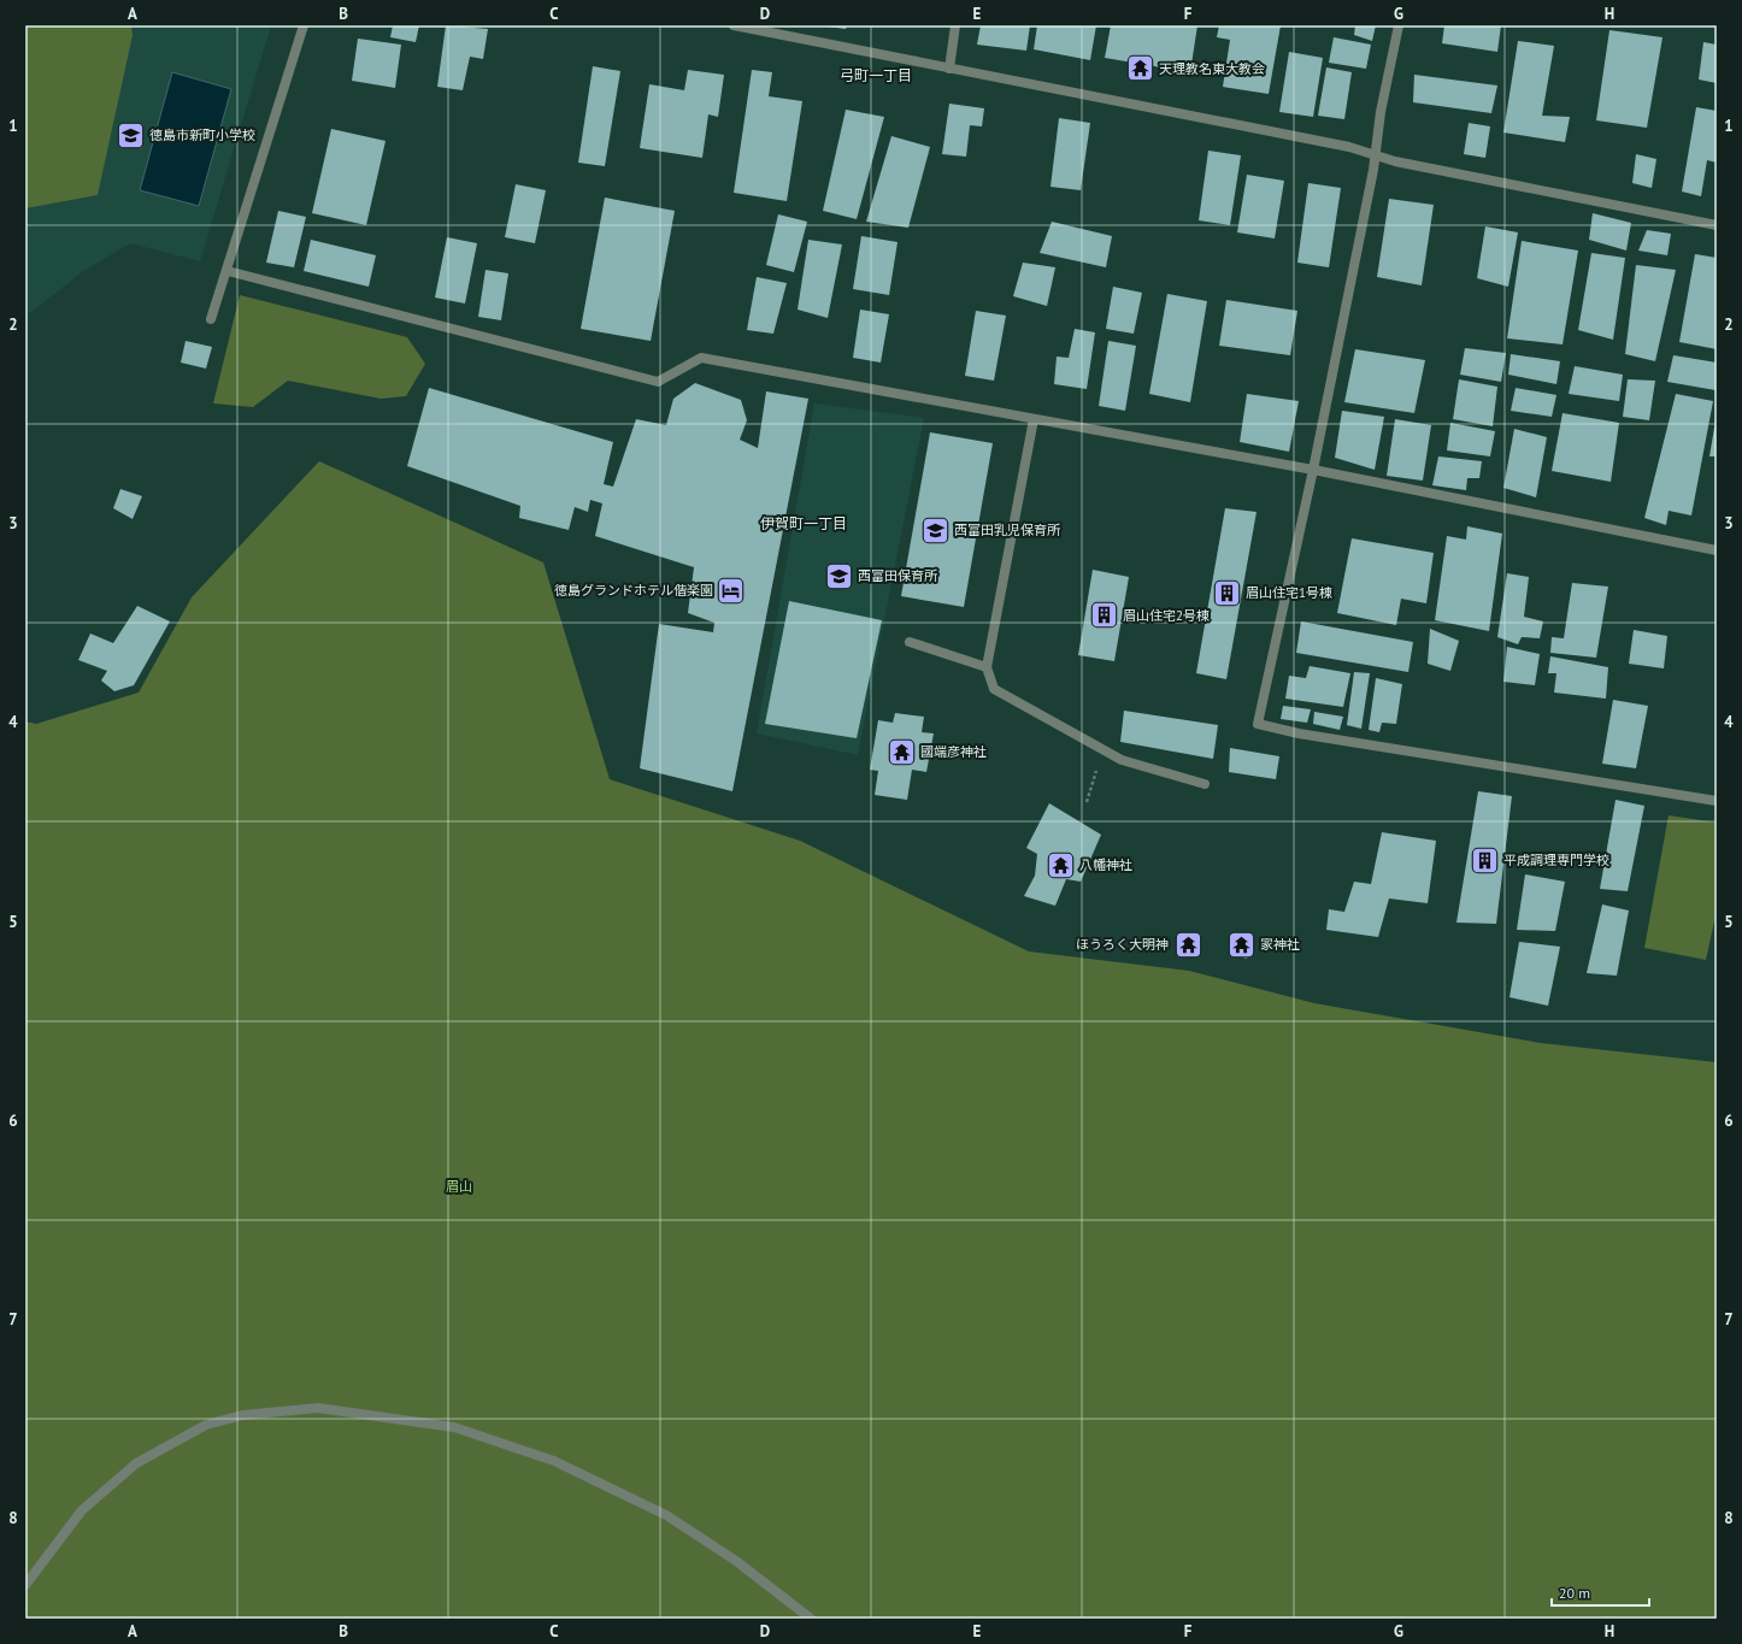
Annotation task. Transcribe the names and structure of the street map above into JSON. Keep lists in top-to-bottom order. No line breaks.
{"districts":["弓町一丁目","伊賀町一丁目"],"parks":["眉山"],"places":{"temple":["天理教名東大教会","國端彦神社","八幡神社","ほうろく大明神","家神社"],"school or university":["徳島市新町小学校","西富田乳児保育所","西富田保育所"],"hotel":["徳島グランドホテル偕楽園"],"building":["眉山住宅1号棟","眉山住宅2号棟","平成調理専門学校"]},"scale_bar":"20 m","grid":{"columns":["A","B","C","D","E","F","G","H"],"rows":["1","2","3","4","5","6","7","8"]}}
